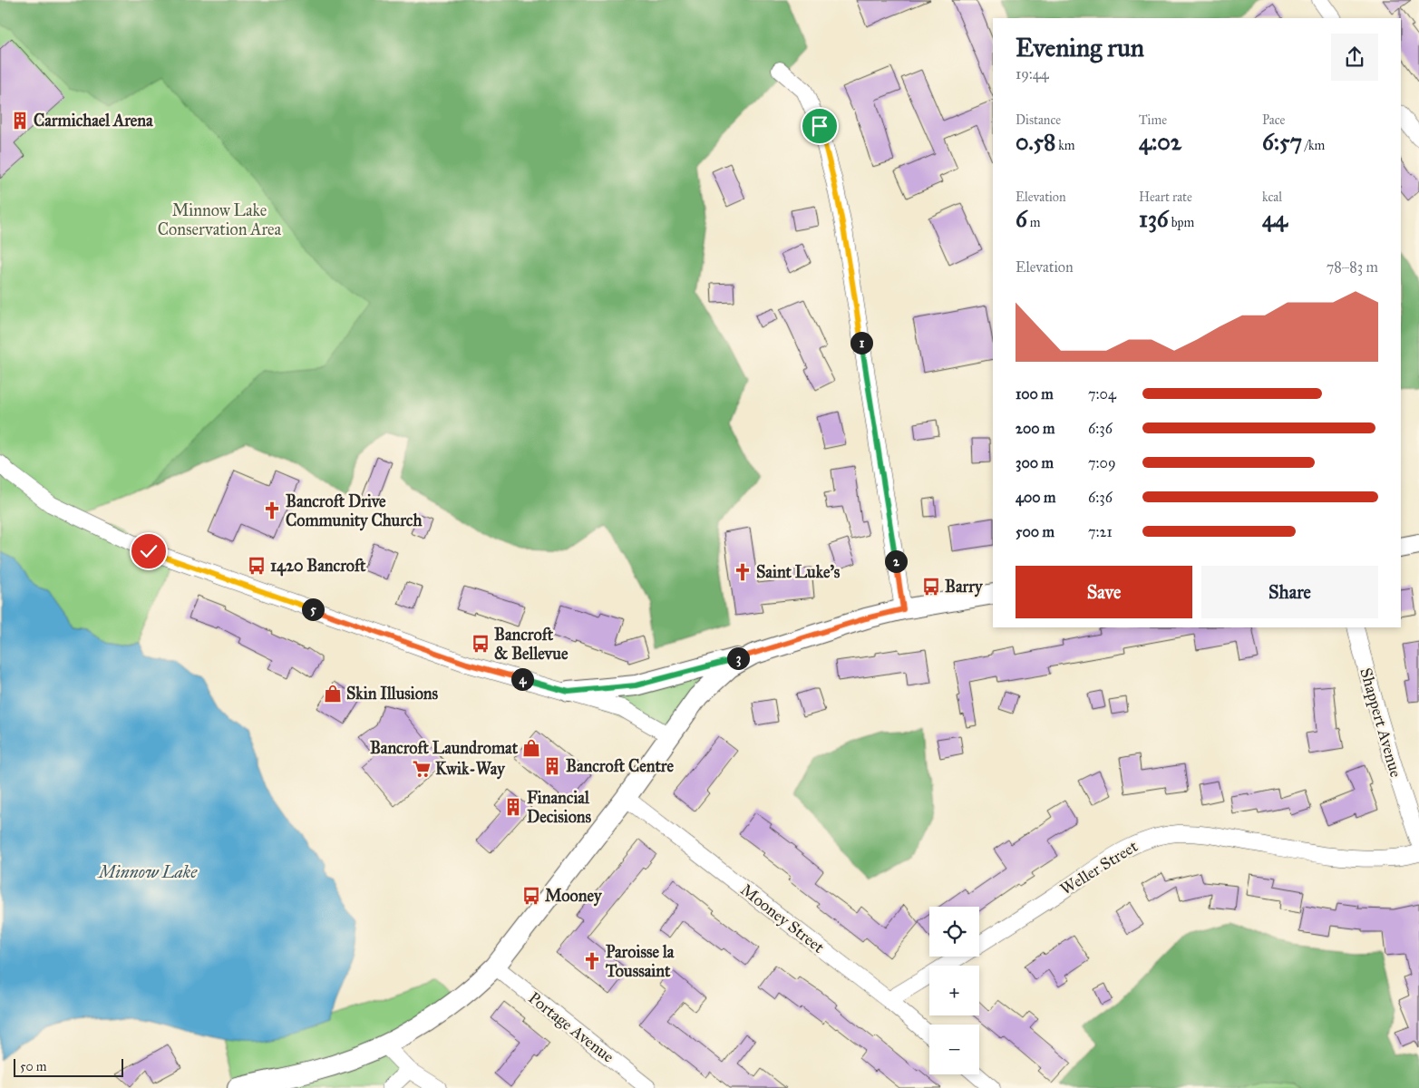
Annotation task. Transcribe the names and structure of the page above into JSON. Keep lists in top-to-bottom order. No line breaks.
{"streets":{"street":["Shappert Avenue","Weller Street","Mooney Street","Portage Avenue"]},"crossings":[["Weller Street","Mooney Street"]],"water":["Minnow Lake"],"parks":["Minnow Lake Conservation Area"],"places":{"building":["Carmichael Arena","Bancroft Centre","Financial Decisions"],"church":["Bancroft Drive Community Church","Saint Luke's","Paroisse la Toussaint"],"bus stop":["1420 Bancroft","Barry","Bancroft & Bellevue","Mooney"],"shop":["Skin Illusions","Bancroft Laundromat"],"supermarket":["Kwik-Way"]},"scale_bar":"50 m","page":{"heading":["Evening run","19:44"],"stats":[["Distance","0.58 km"],["Time","4:02"],["Pace","6:57 /km"],["Elevation","6 m"],["Heart rate","136 bpm"],["kcal","44"]],"chart":["Elevation","78–83 m"],"pins":["1","2","5","3","4"],"list":[{"name":"100 m","note":"7:04"},{"name":"200 m","note":"6:36"},{"name":"300 m","note":"7:09"},{"name":"400 m","note":"6:36"},{"name":"500 m","note":"7:21"}],"buttons":["Save","Share"],"map_buttons":["+","−"],"scale":"50 m"}}
